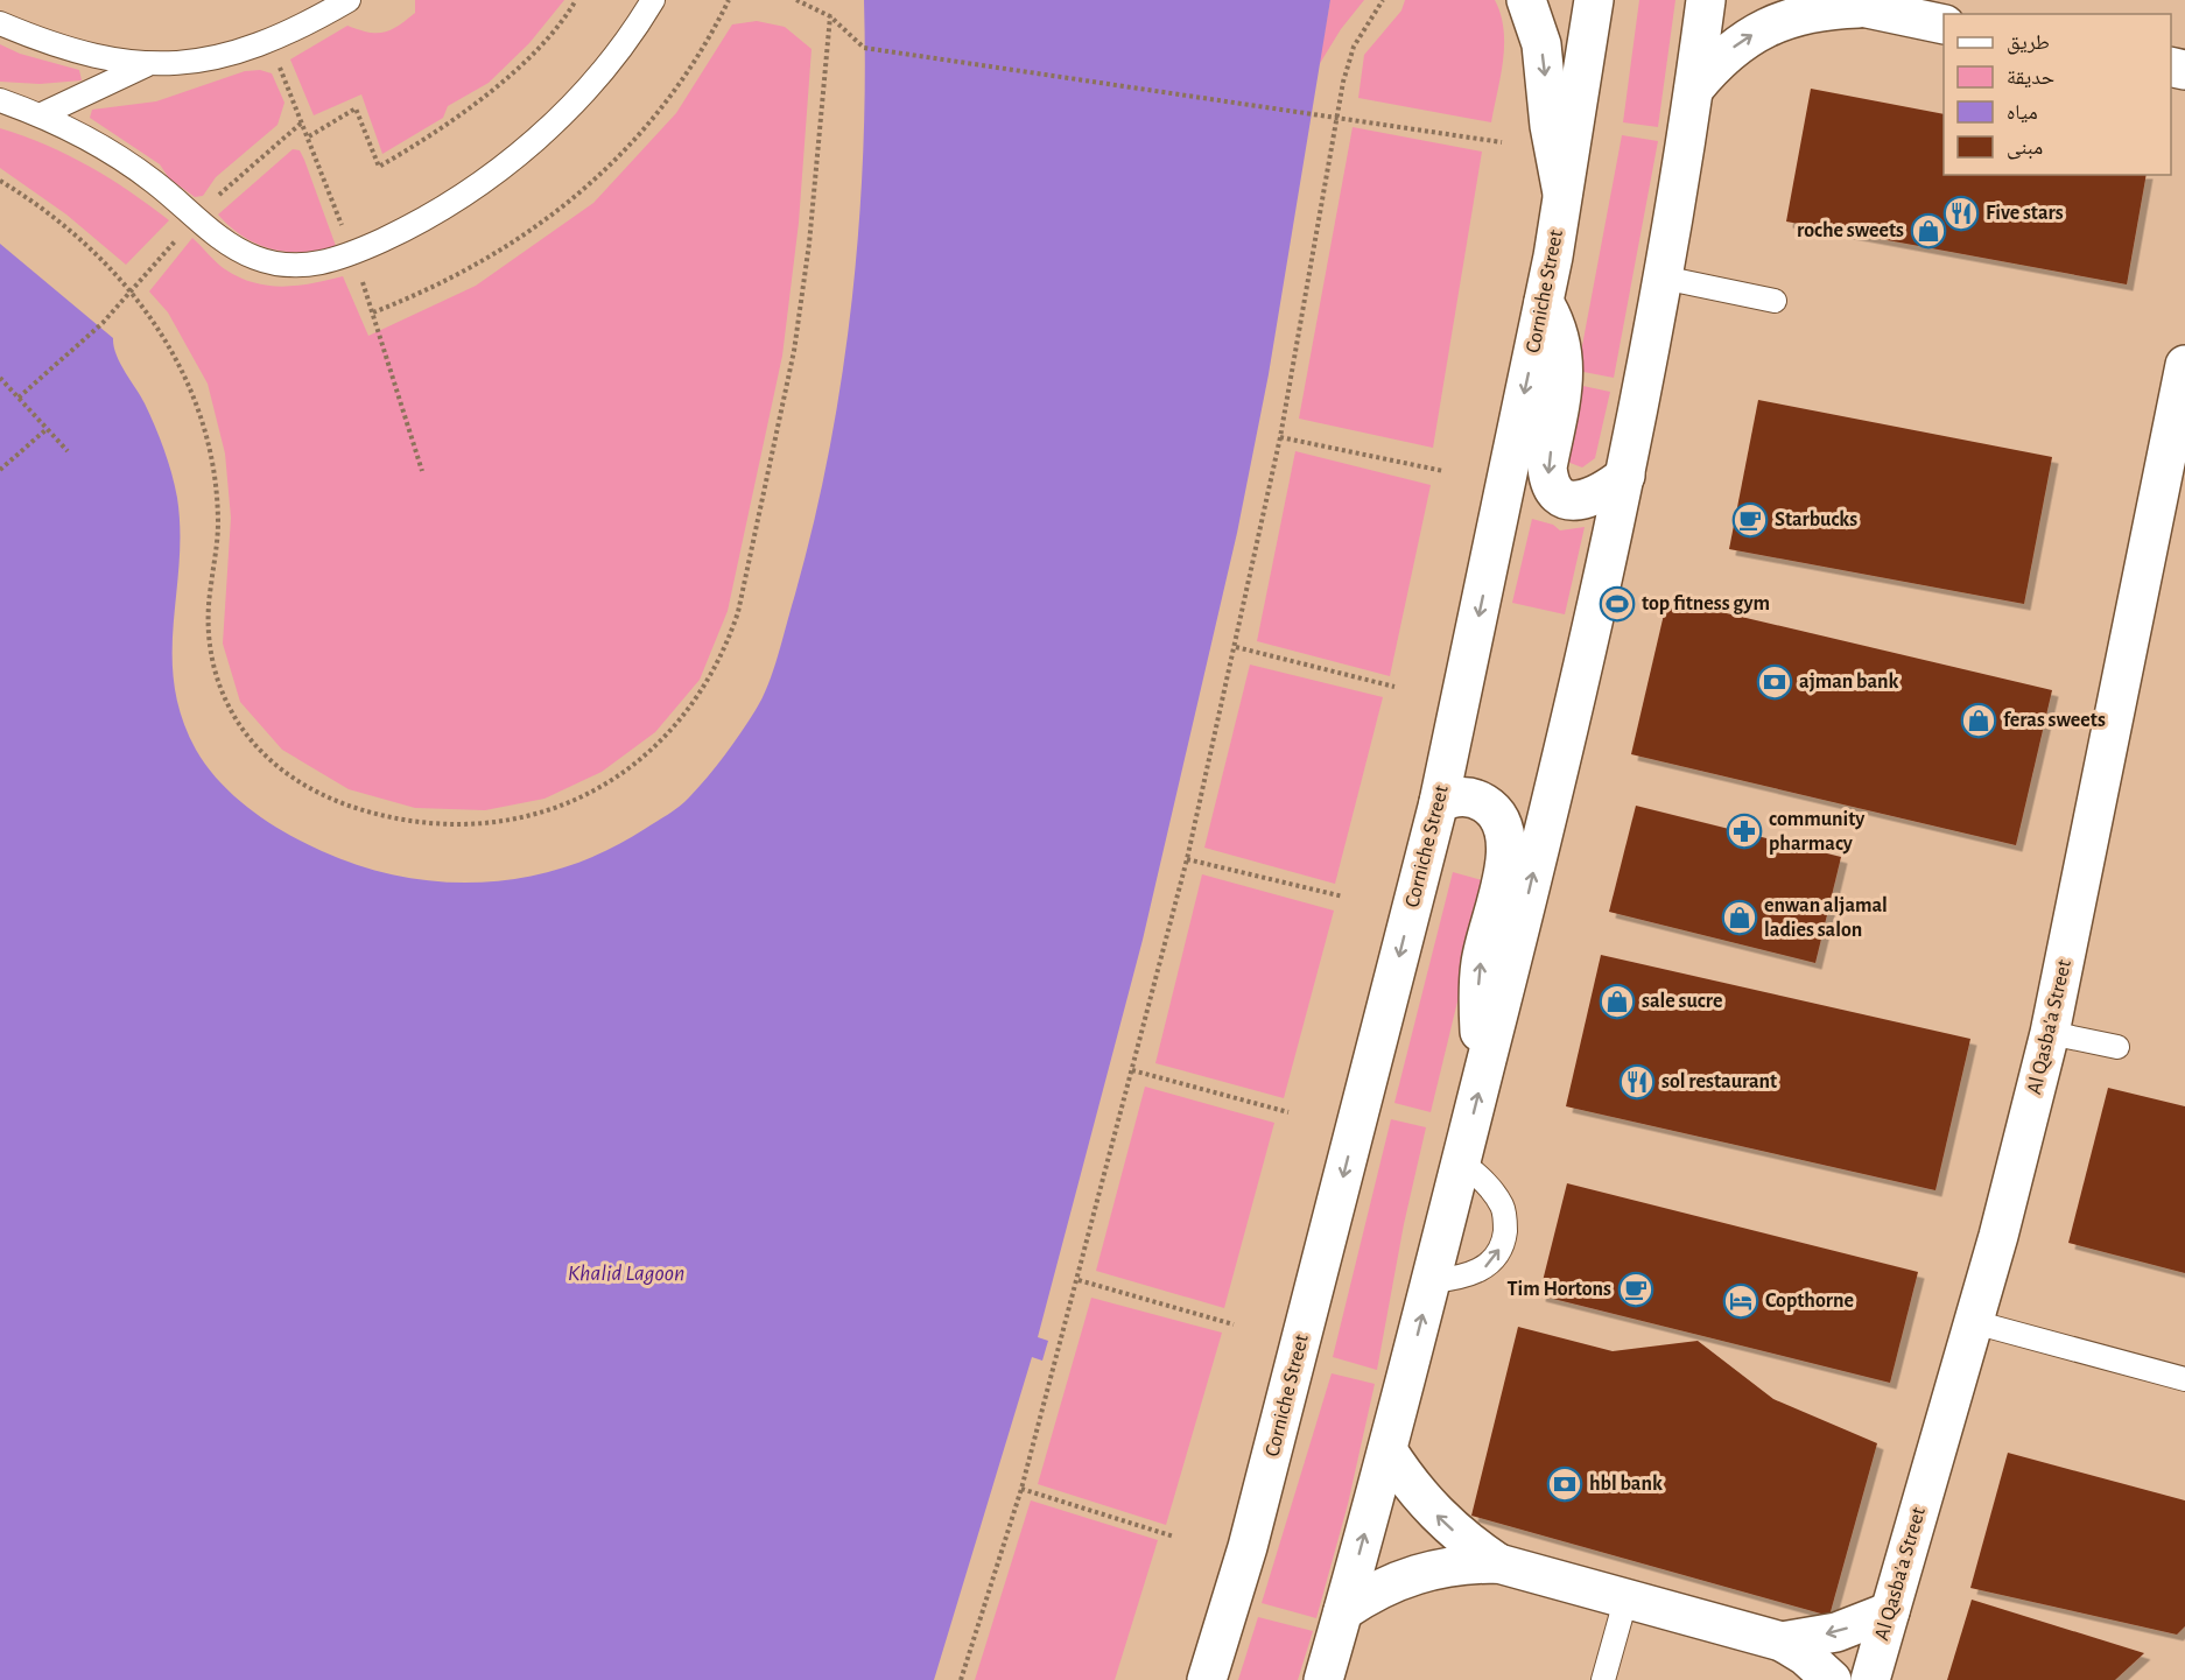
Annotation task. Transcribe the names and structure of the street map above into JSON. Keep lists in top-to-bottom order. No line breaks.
{"streets":{"main road":["Corniche Street","Al Qasba'a Street"]},"water":["Khalid Lagoon"],"places":{"restaurant":["Five stars","sol restaurant"],"shop":["roche sweets","feras sweets","enwan aljamal ladies salon","sale sucre"],"cafe":["Starbucks","Tim Hortons"],"sports":["top fitness gym"],"bank":["ajman bank","hbl bank"],"pharmacy":["community pharmacy"],"hotel":["Copthorne"]},"legend":["طريق","حديقة","مياه","مبنى"]}
